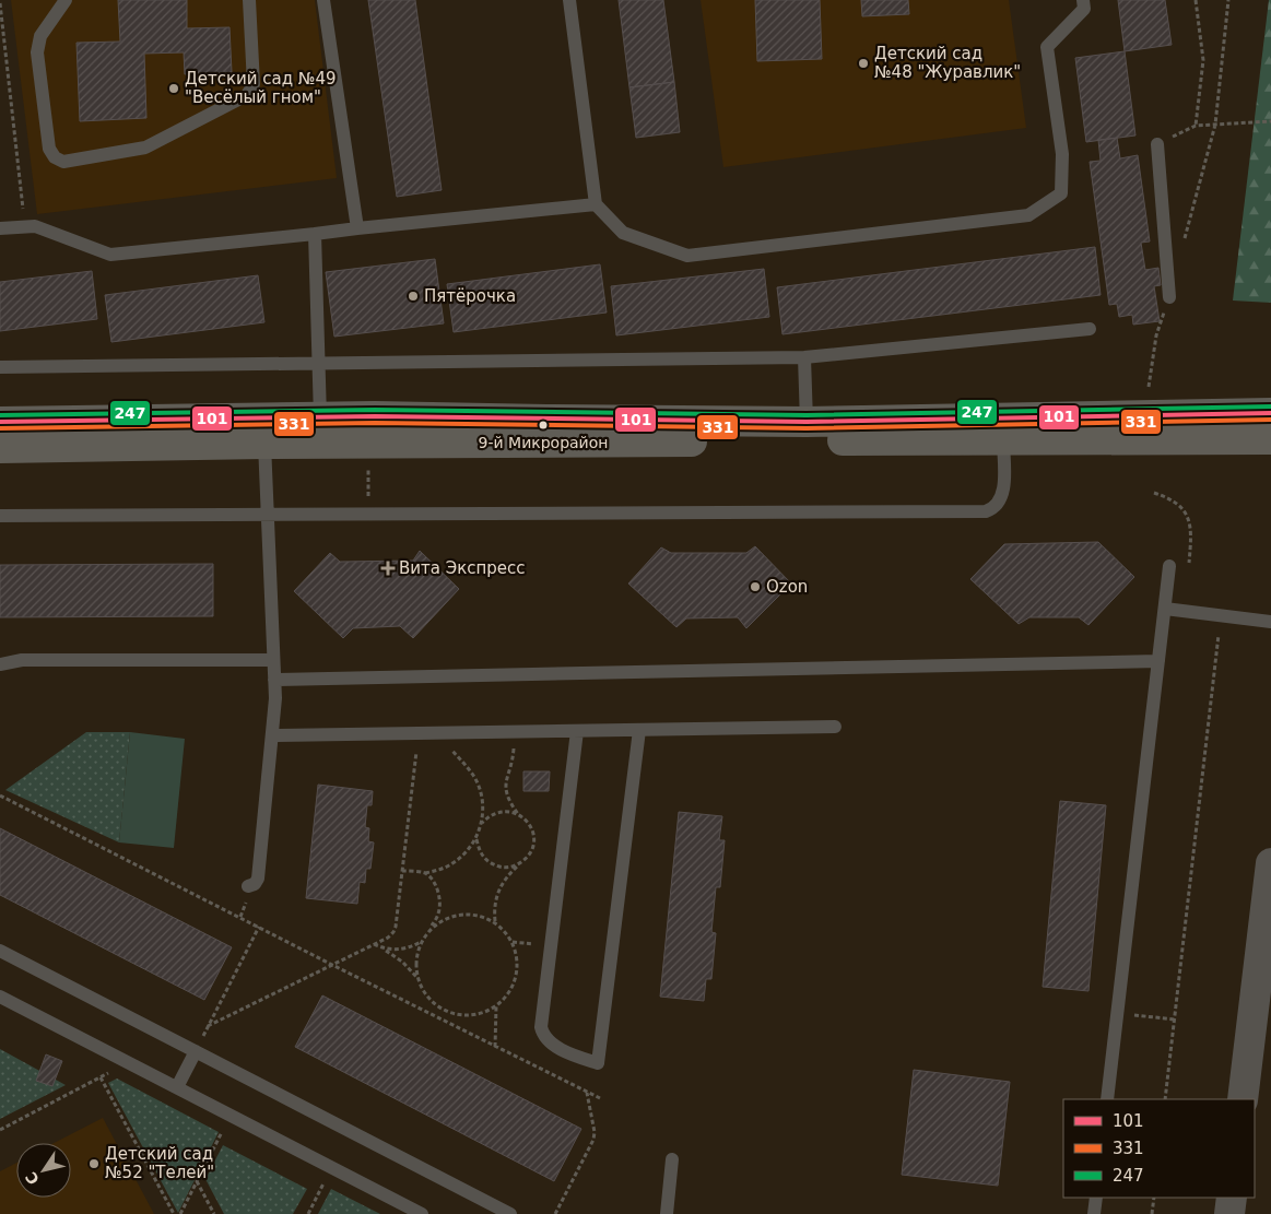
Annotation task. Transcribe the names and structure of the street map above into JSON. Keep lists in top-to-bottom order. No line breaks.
{"places":{"other":["Детский сад №48 \"Журавлик\"","Детский сад №49 \"Весёлый гном\"","Пятёрочка","9-й Микрорайон","Ozon","Детский сад №52 \"Телей\""],"health":["Вита Экспресс"]},"lines":["transit line 247","transit line 101","transit line 331"],"legend":["101","331","247"],"north":"bottom left"}
